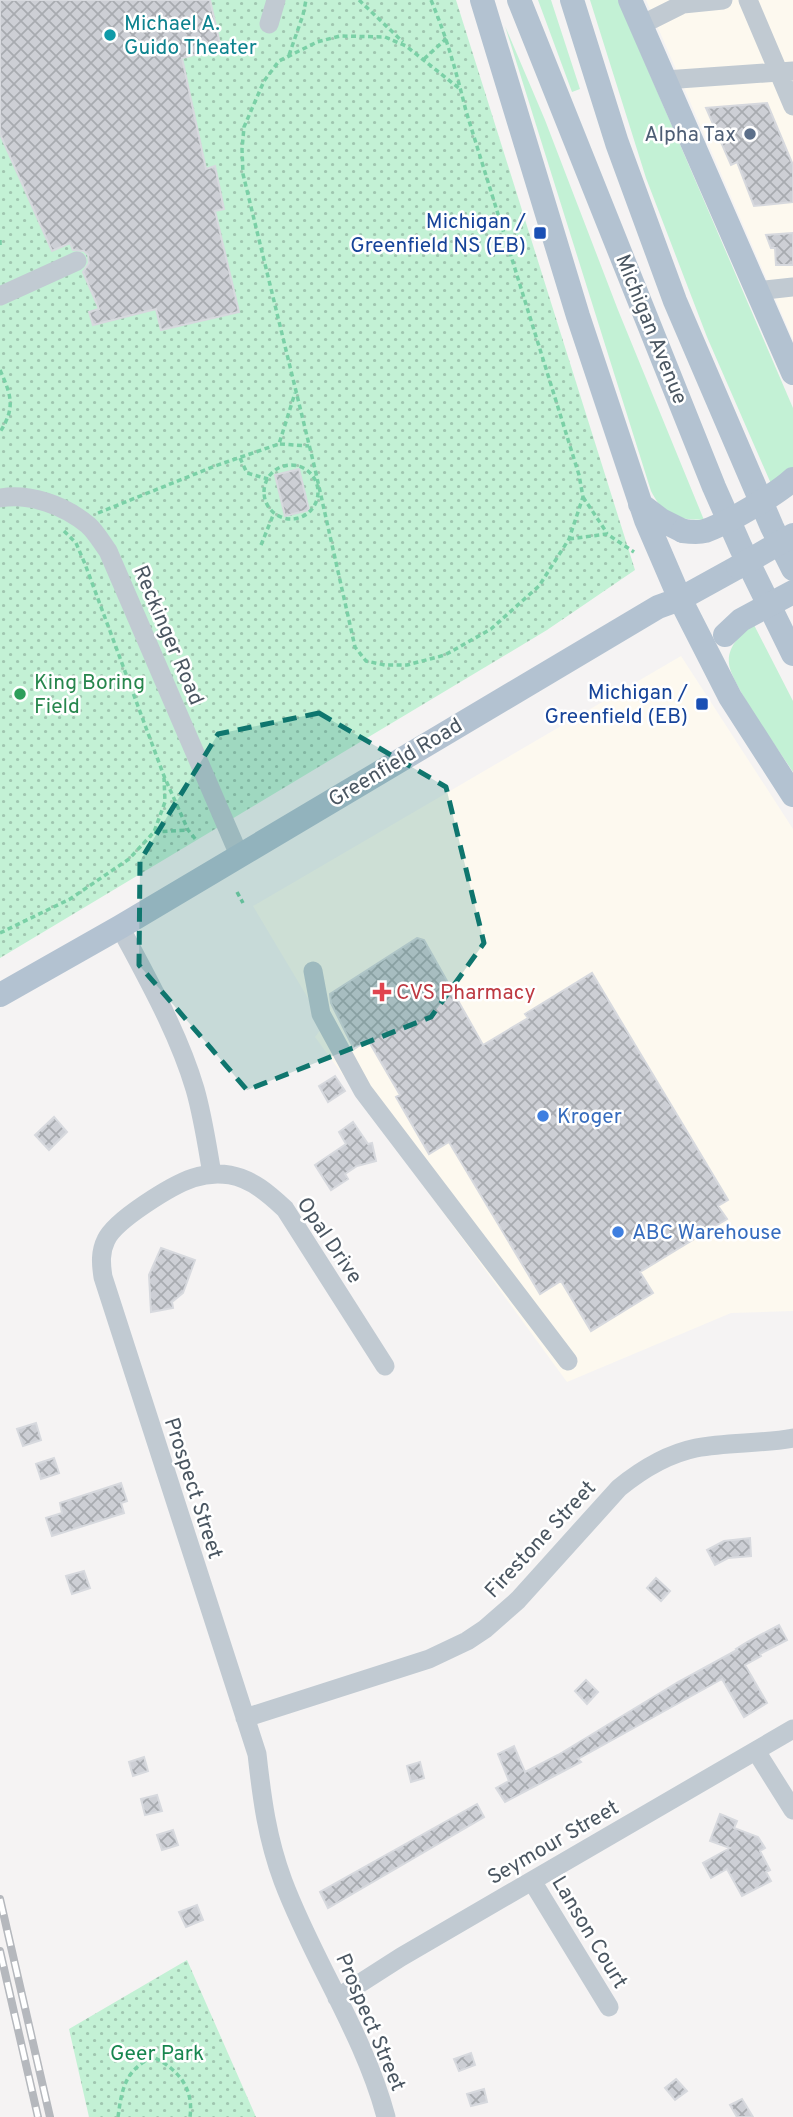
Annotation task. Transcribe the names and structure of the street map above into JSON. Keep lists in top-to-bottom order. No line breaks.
{"streets":{"main road":["Michigan Avenue","Greenfield Road"],"street":["Reckinger Road","Opal Drive","Prospect Street","Firestone Street","Seymour Street","Lanson Court"]},"crossings":[["Reckinger Road","Greenfield Road"],["Opal Drive","Prospect Street"],["Prospect Street","Firestone Street"],["Prospect Street","Seymour Street"],["Seymour Street","Lanson Court"]],"parks":["Geer Park"],"places":{"other":["Michael A. Guido Theater","Alpha Tax","King Boring Field","Kroger","ABC Warehouse"],"transit":["Michigan / Greenfield NS (EB)","Michigan / Greenfield (EB)"],"health":["CVS Pharmacy"]}}
